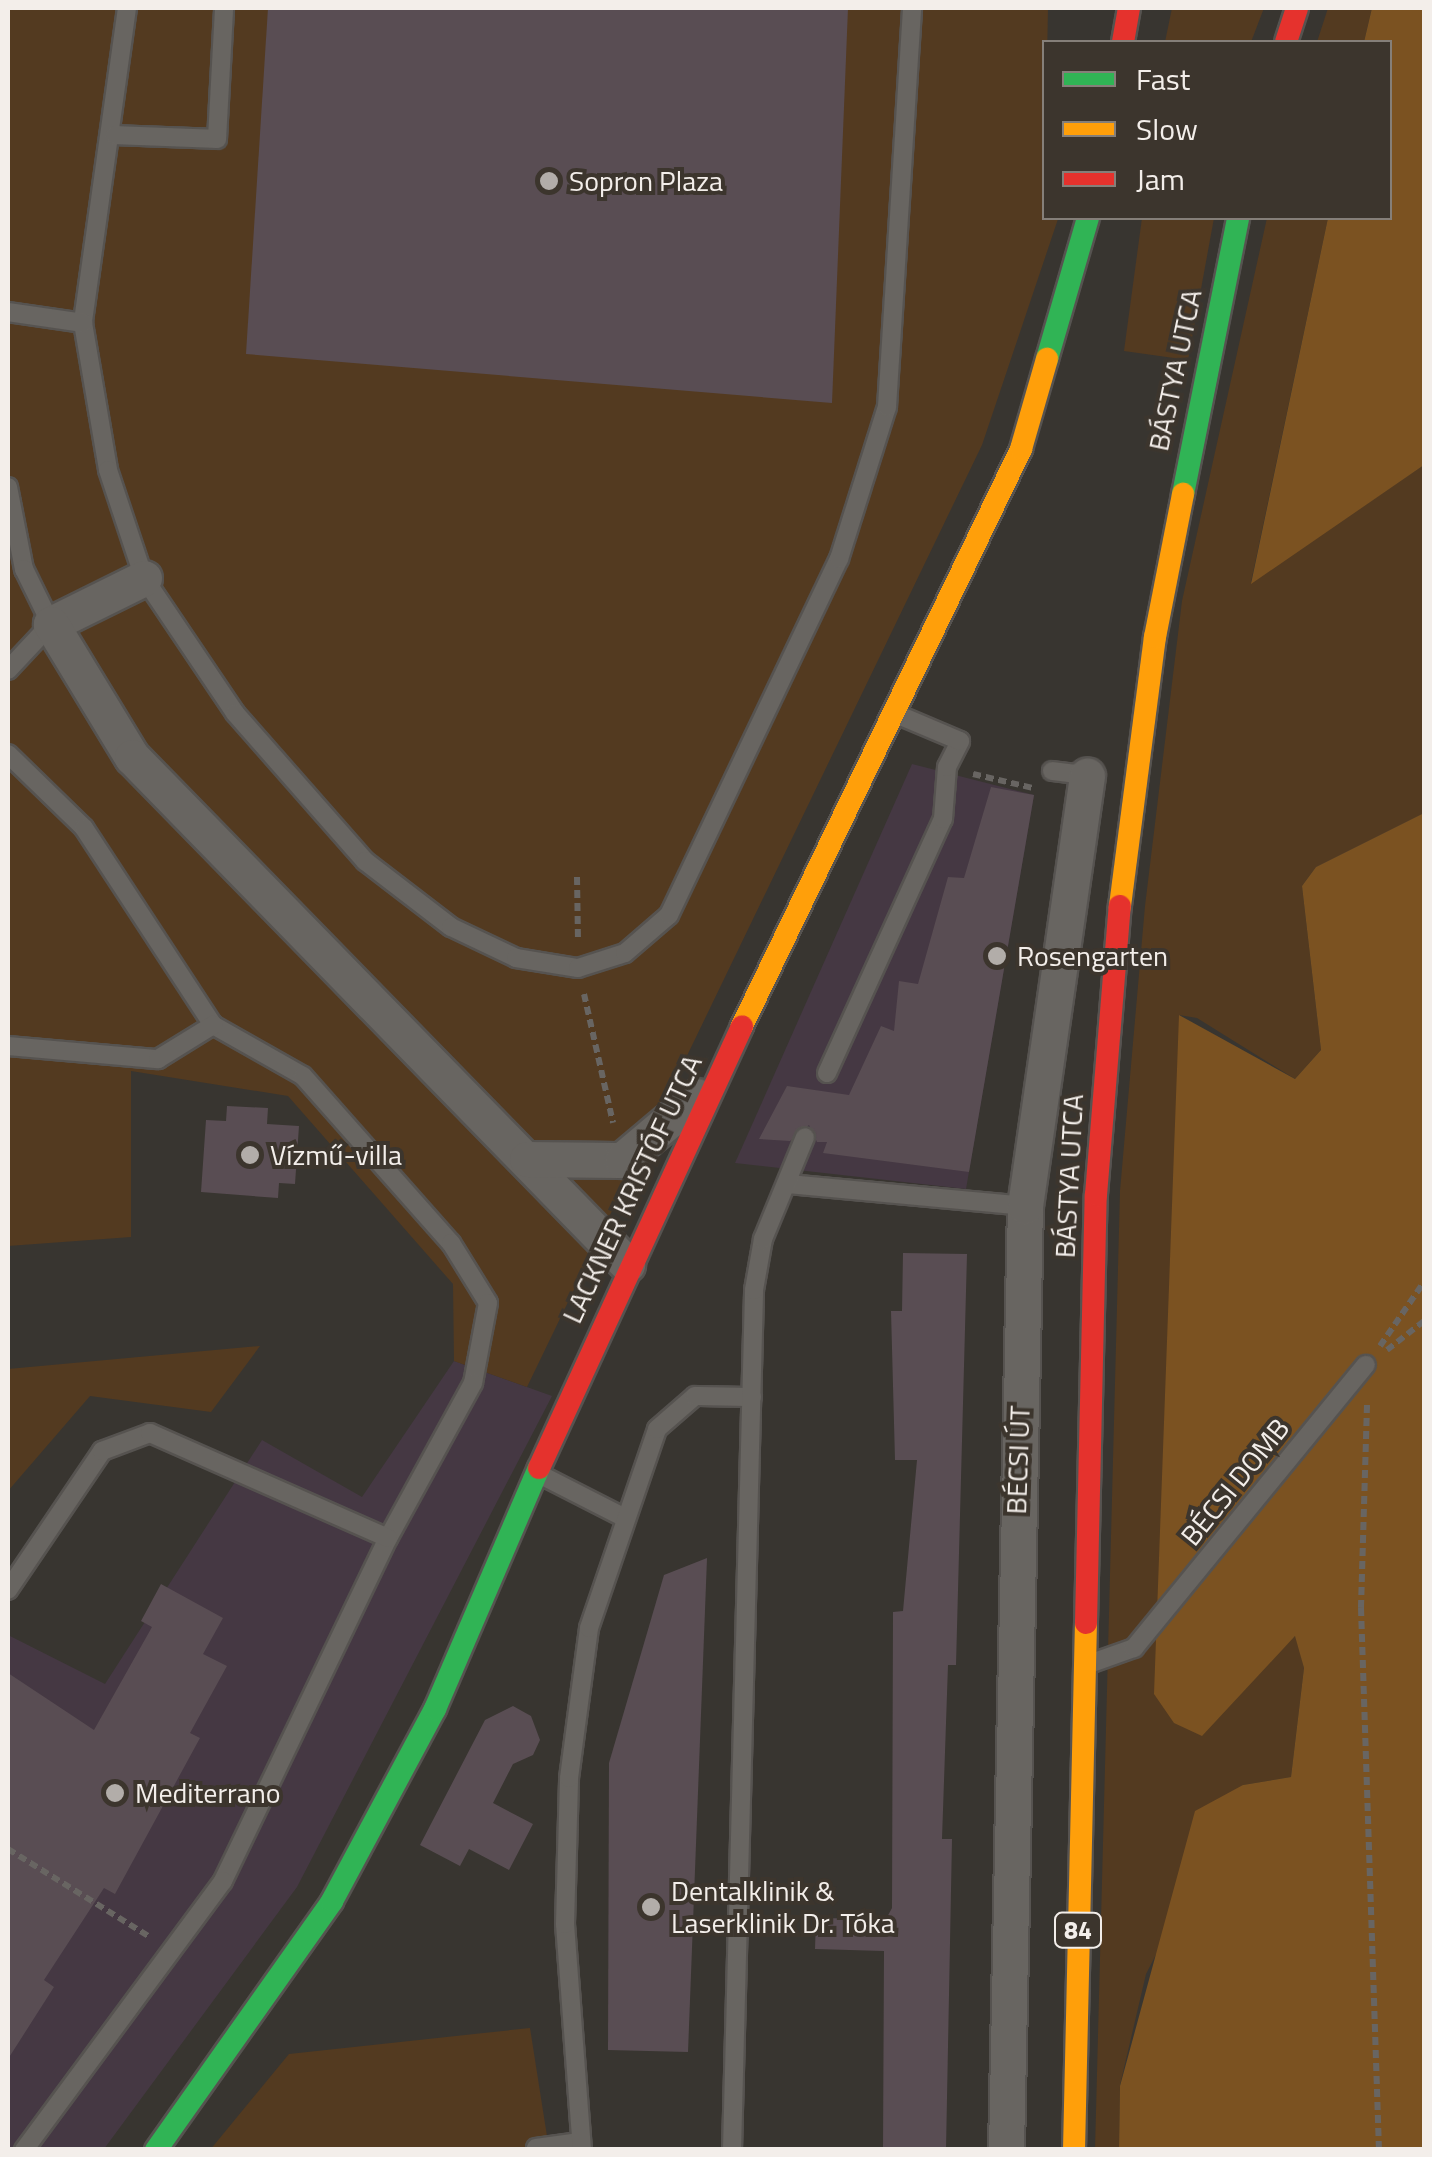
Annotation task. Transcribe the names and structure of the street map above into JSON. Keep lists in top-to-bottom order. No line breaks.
{"streets":{"street":["BÁSTYA UTCA","LACKNER KRISTÓF UTCA","BÉCSI ÚT","84"],"lane":["BÉCSI DOMB"]},"crossings":[["BÁSTYA UTCA","BÉCSI DOMB"]],"places":["Sopron Plaza","Rosengarten","Vízmű-villa","Mediterrano","Dentalklinik & Laserklinik Dr. Tóka"],"legend":["Fast","Slow","Jam"]}
